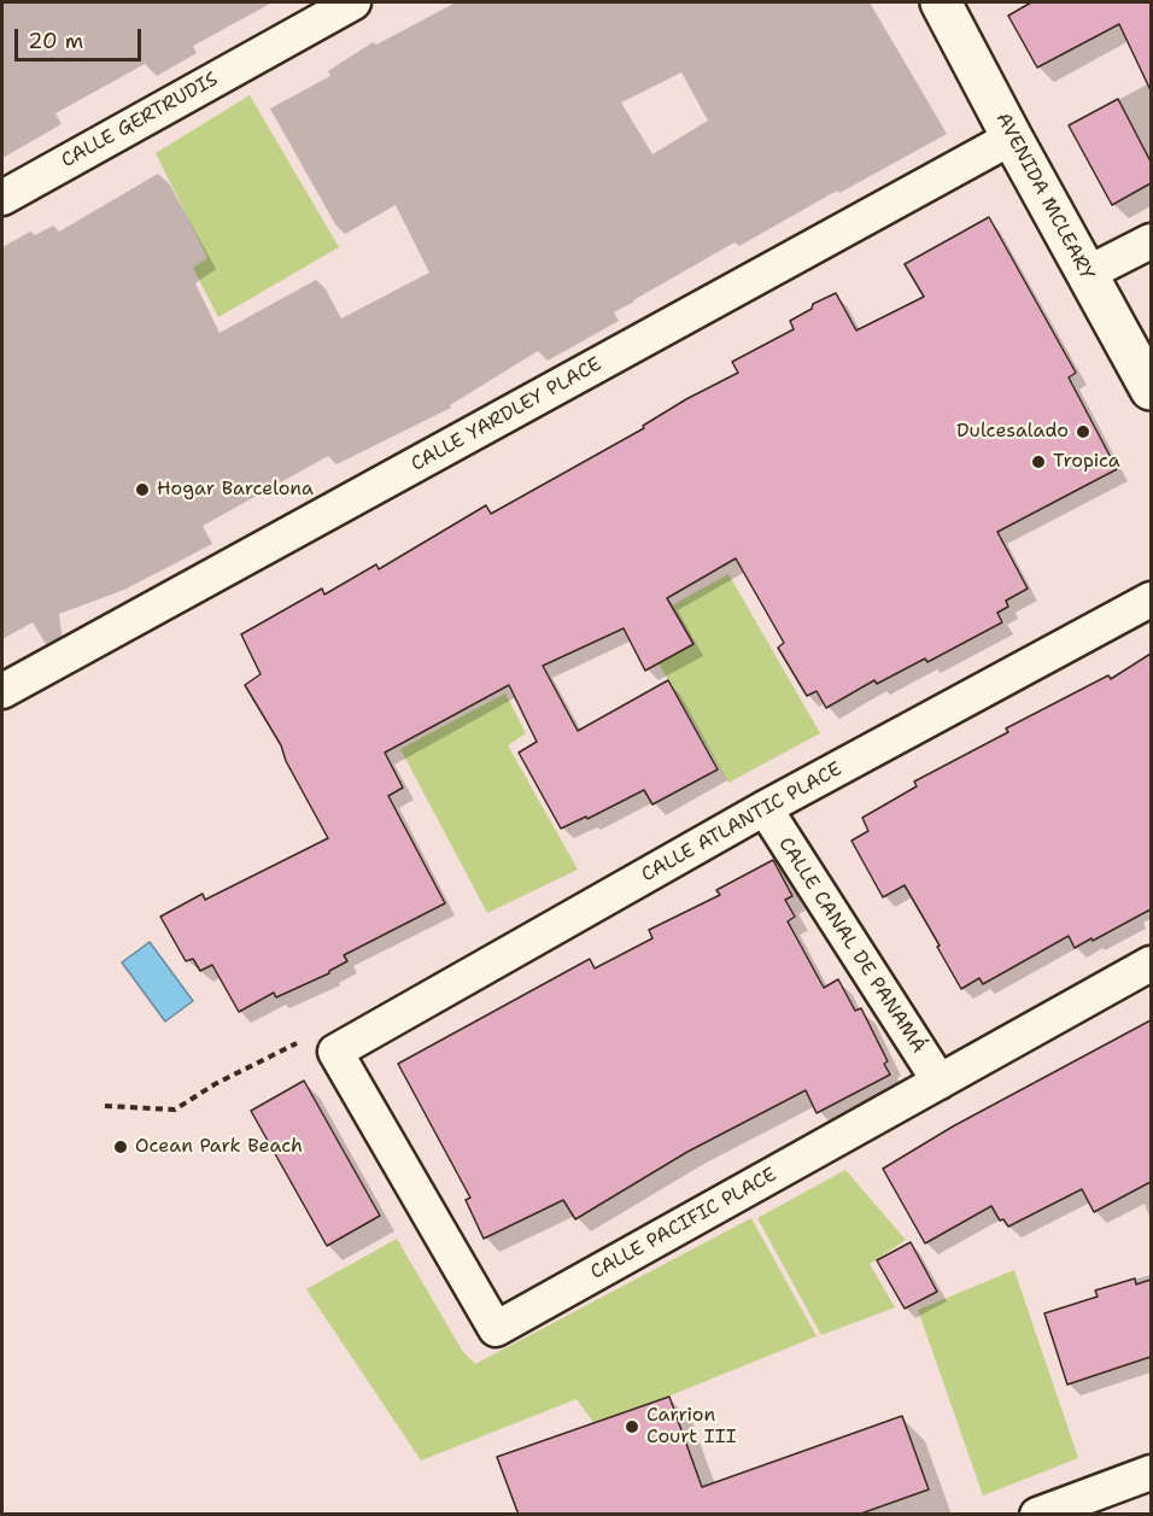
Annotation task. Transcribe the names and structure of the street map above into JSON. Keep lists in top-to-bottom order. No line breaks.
{"streets":{"street":["CALLE GERTRUDIS","AVENIDA MCLEARY","CALLE YARDLEY PLACE","CALLE ATLANTIC PLACE","CALLE CANAL DE PANAMÁ","CALLE PACIFIC PLACE"]},"crossings":[["AVENIDA MCLEARY","CALLE YARDLEY PLACE"],["CALLE ATLANTIC PLACE","CALLE CANAL DE PANAMÁ"],["CALLE ATLANTIC PLACE","CALLE PACIFIC PLACE"],["CALLE CANAL DE PANAMÁ","CALLE PACIFIC PLACE"]],"places":["Dulcesalado","Tropica","Hogar Barcelona","Ocean Park Beach","Carrion Court III"],"scale_bar":"20 m"}
